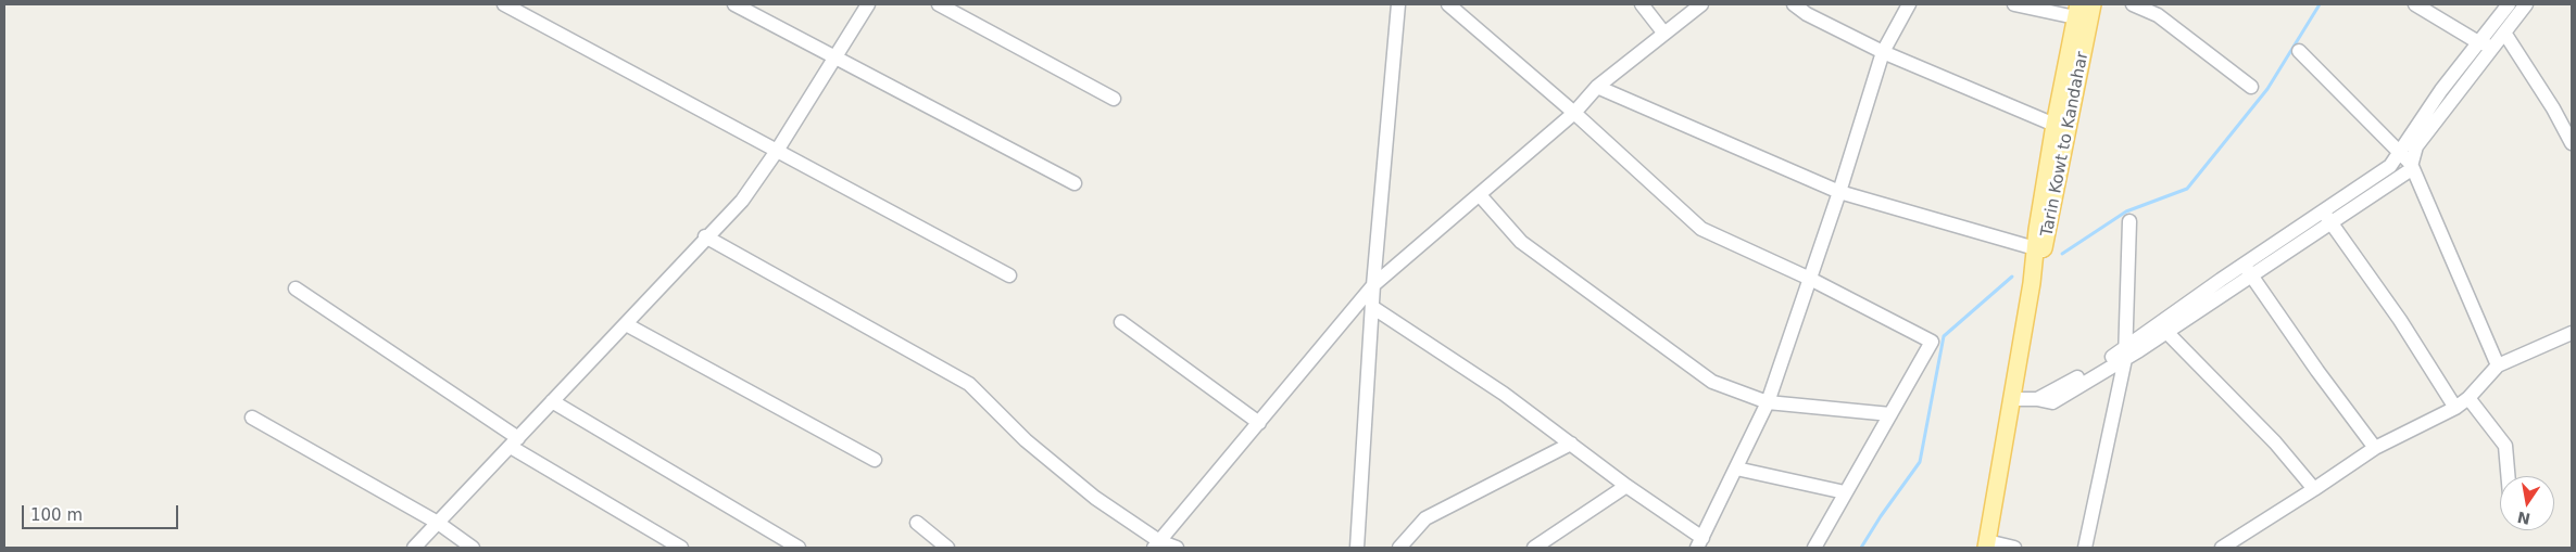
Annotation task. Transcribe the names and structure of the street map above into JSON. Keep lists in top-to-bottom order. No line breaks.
{"streets":{"main road":["Tarin Kowt to Kandahar"]},"scale_bar":"100 m","north":"bottom"}
